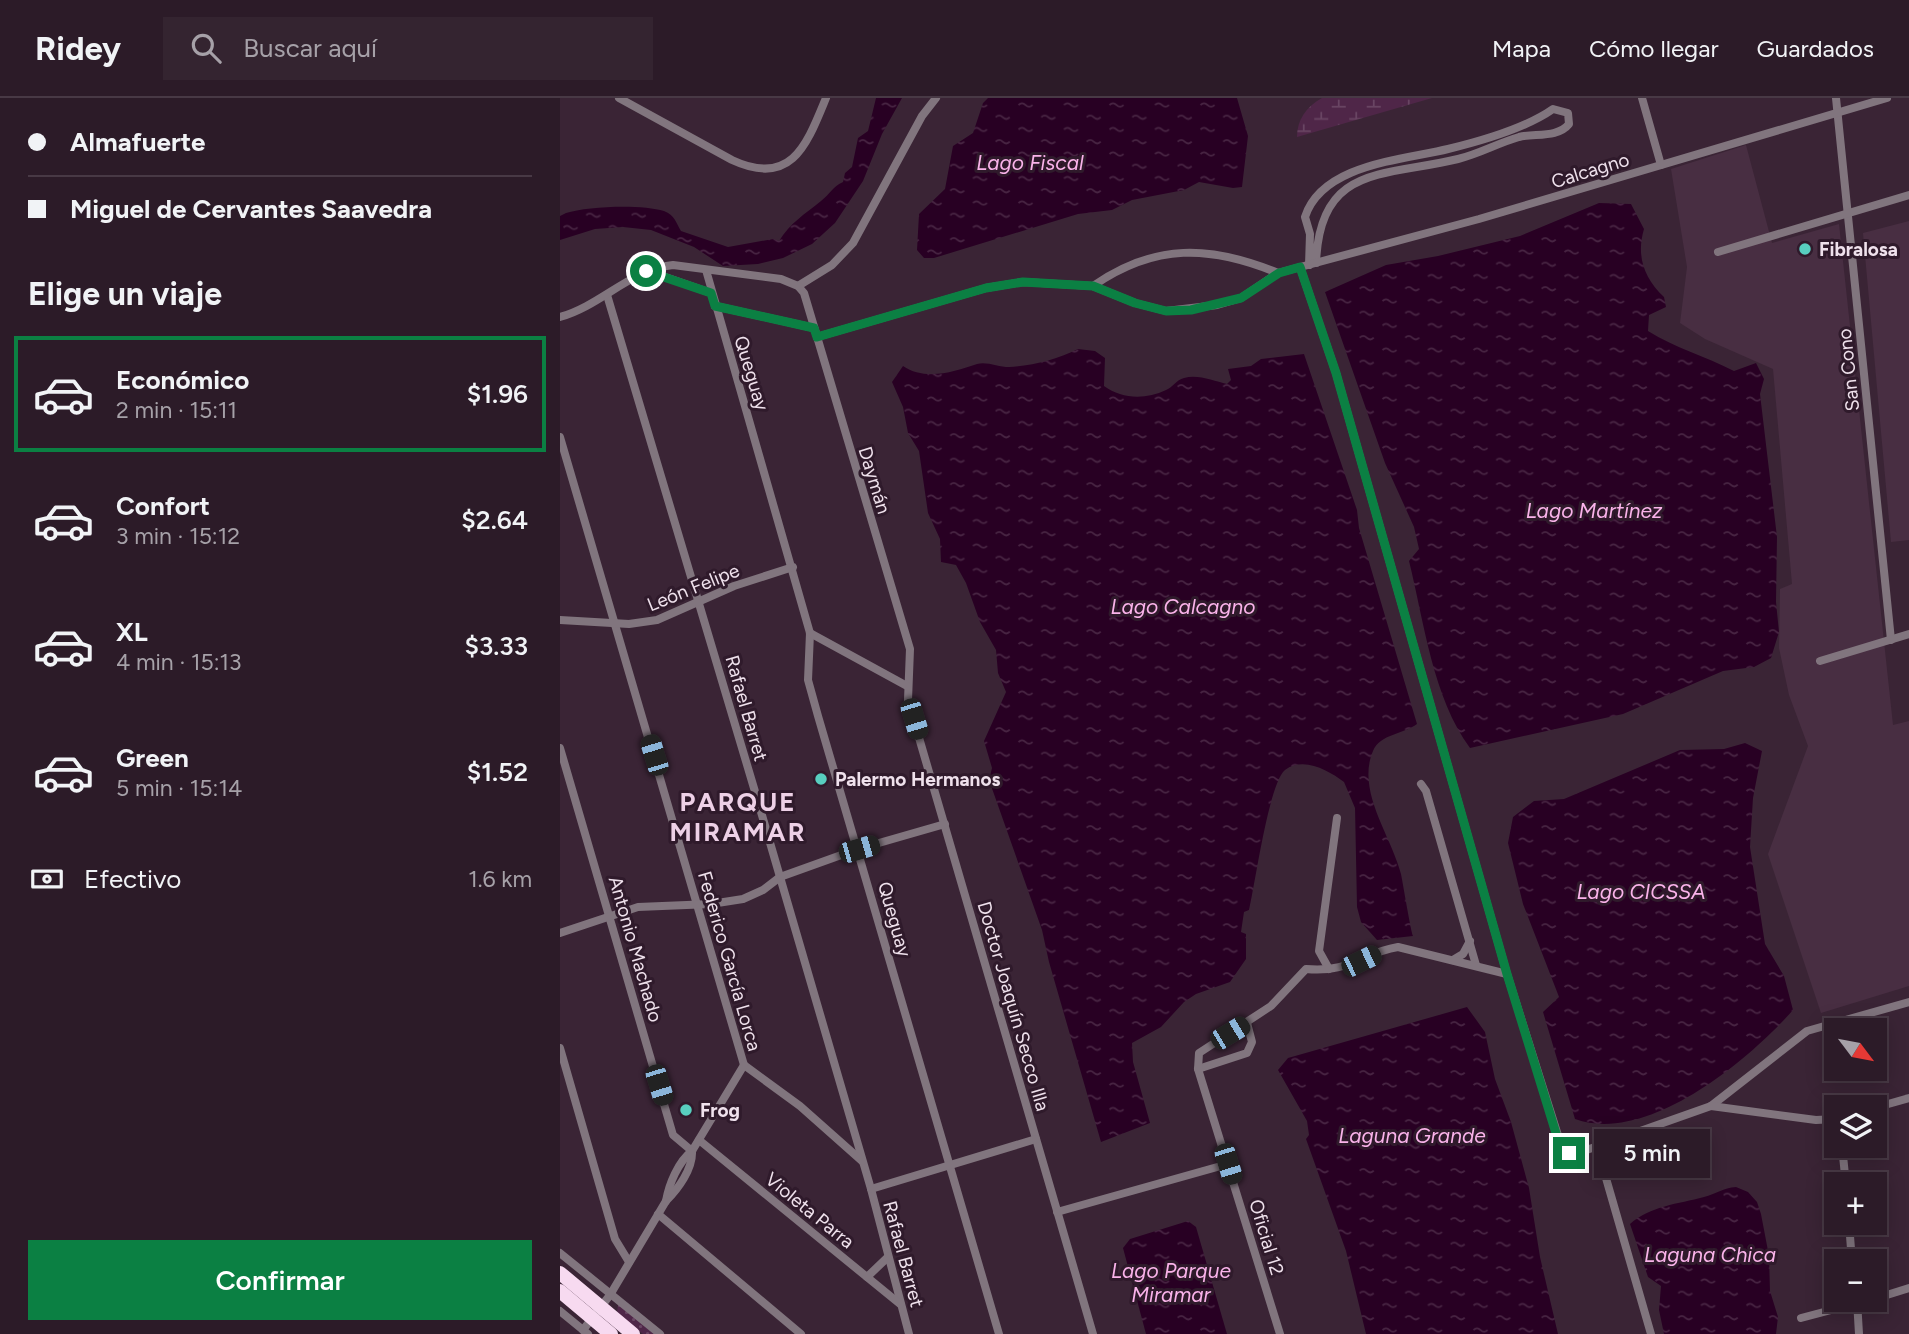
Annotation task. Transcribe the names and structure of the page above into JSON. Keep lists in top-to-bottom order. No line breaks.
{"streets":{"street":["Calcagno","San Cono","Queguay","Daymán","León Felipe","Rafael Barret","Antonio Machado","Federico García Lorca","Doctor Joaquín Secco Illa","Violeta Parra","Oficial 12"]},"crossings":[["Calcagno","San Cono"],["Calcagno","Daymán"],["Queguay","León Felipe"],["Daymán","Doctor Joaquín Secco Illa"],["León Felipe","Rafael Barret"],["León Felipe","Federico García Lorca"],["Rafael Barret","Federico García Lorca"],["Rafael Barret","Violeta Parra"]],"districts":["PARQUE MIRAMAR"],"water":["Lago Fiscal","Lago Martínez","Lago Calcagno","Lago CICSSA","Laguna Grande","Laguna Chica","Lago Parque Miramar"],"places":["Fibralosa","Palermo Hermanos","Frog"],"north":"bottom right","page":{"header":"Ridey","search":"Buscar aquí","nav":["Mapa","Cómo llegar","Guardados"],"banner":["Almafuerte","Miguel de Cervantes Saavedra"],"heading":"Elige un viaje","list":[{"name":"Económico","note":"2 min · 15:11","value":"$1.96"},{"name":"Confort","note":"3 min · 15:12","value":"$2.64"},{"name":"XL","note":"4 min · 15:13","value":"$3.33"},{"name":"Green","note":"5 min · 15:14","value":"$1.52"}],"pay":["Efectivo","1.6 km"],"map_buttons":["+","−"],"bubble":"5 min","buttons":"Confirmar"}}
